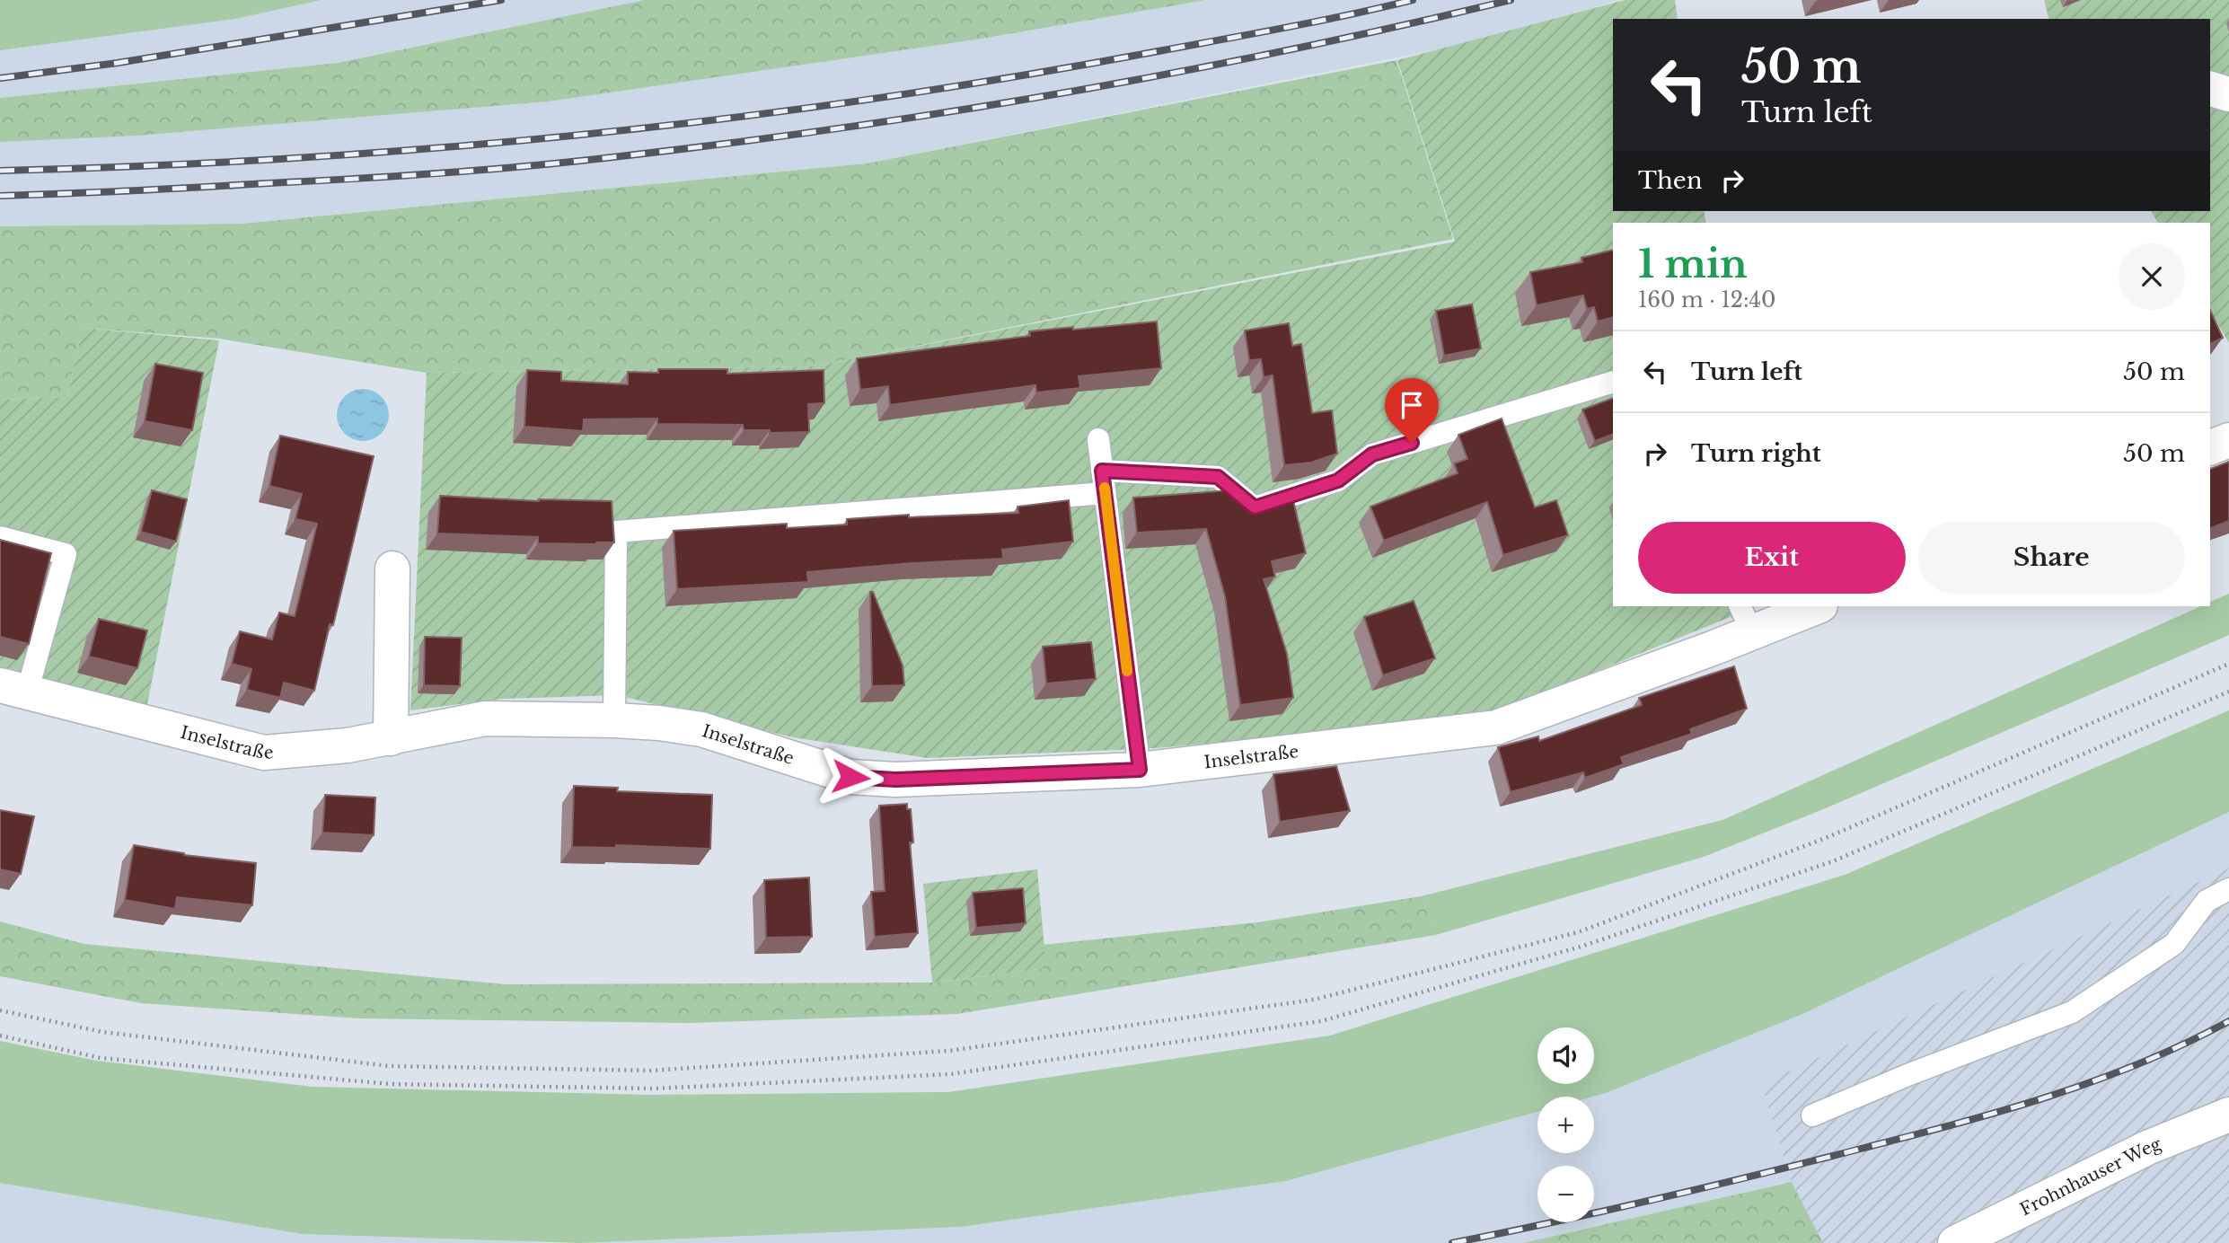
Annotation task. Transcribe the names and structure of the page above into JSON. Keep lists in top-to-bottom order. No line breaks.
{"streets":{"street":["Inselstraße","Frohnhauser Weg"]},"page":{"turn":["50 m","Turn left"],"then":"Then","heading":["1 min","160 m · 12:40"],"list":[{"name":"Turn left","value":"50 m"},{"name":"Turn right","value":"50 m"}],"buttons":["Exit","Share"],"map_buttons":["+","−"]}}
